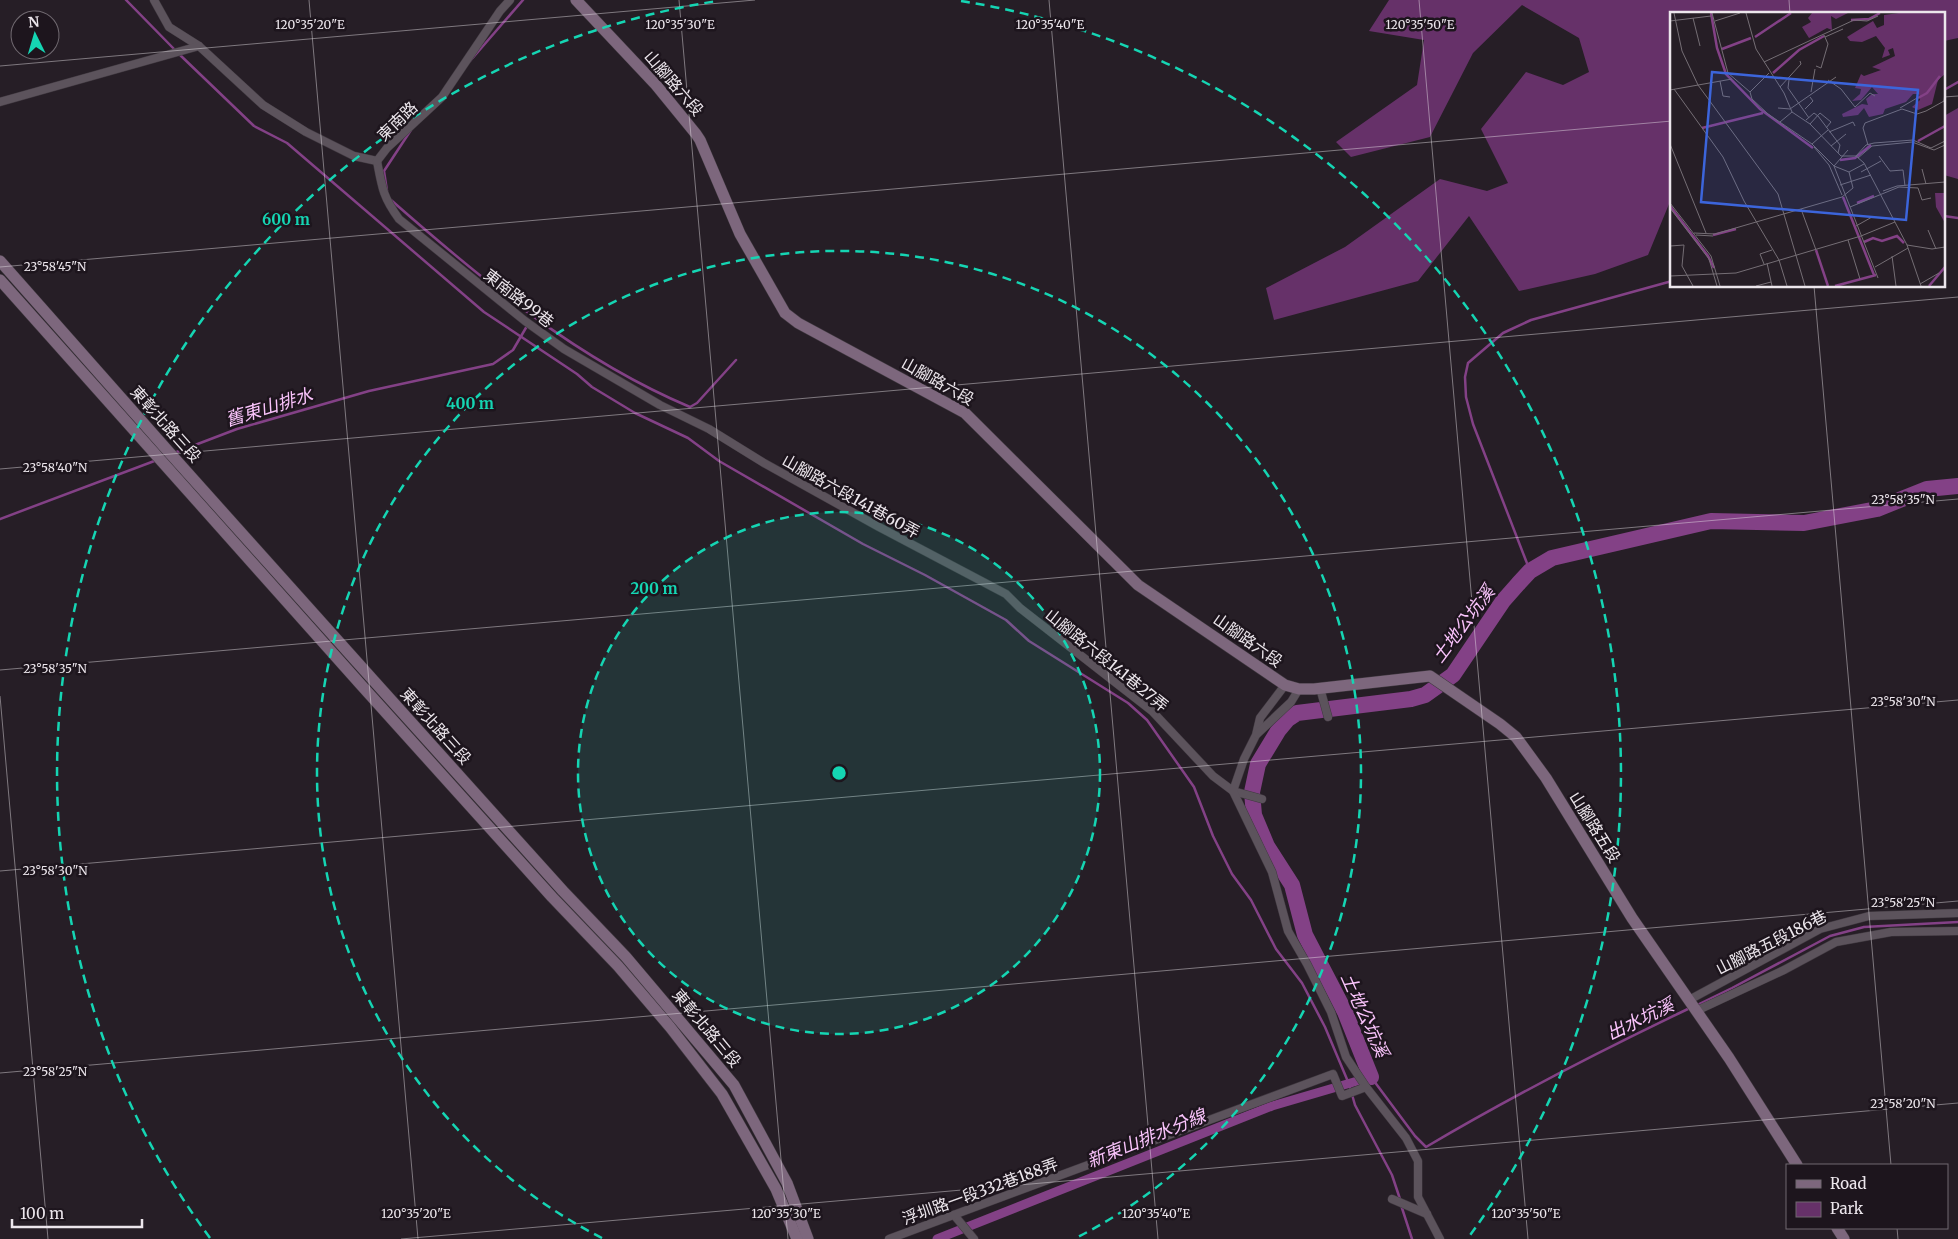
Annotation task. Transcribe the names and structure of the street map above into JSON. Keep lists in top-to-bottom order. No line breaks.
{"streets":{"street":["山腳路六段","東南路","東南路99巷","東彰北路三段","山腳路六段141巷60弄","山腳路六段141巷27弄","山腳路五段","山腳路五段186巷","浮圳路一段332巷188弄"]},"crossings":[["山腳路六段","山腳路五段"],["東南路","東南路99巷"],["東南路99巷","山腳路六段141巷60弄"],["山腳路六段141巷60弄","山腳路六段141巷27弄"],["山腳路五段","山腳路五段186巷"]],"water":["舊東山排水","土地公坑溪","出水坑溪","新東山排水分線"],"legend":["Road","Park"],"scale_bar":"100 m","north":"top","coordinates":["120°35'20\"E","120°35'30\"E","120°35'40\"E","120°35'50\"E","23°58'45\"N","23°58'40\"N","23°58'35\"N","23°58'30\"N","23°58'25\"N","23°58'20\"N"],"rings":["600 m","400 m","200 m"]}
